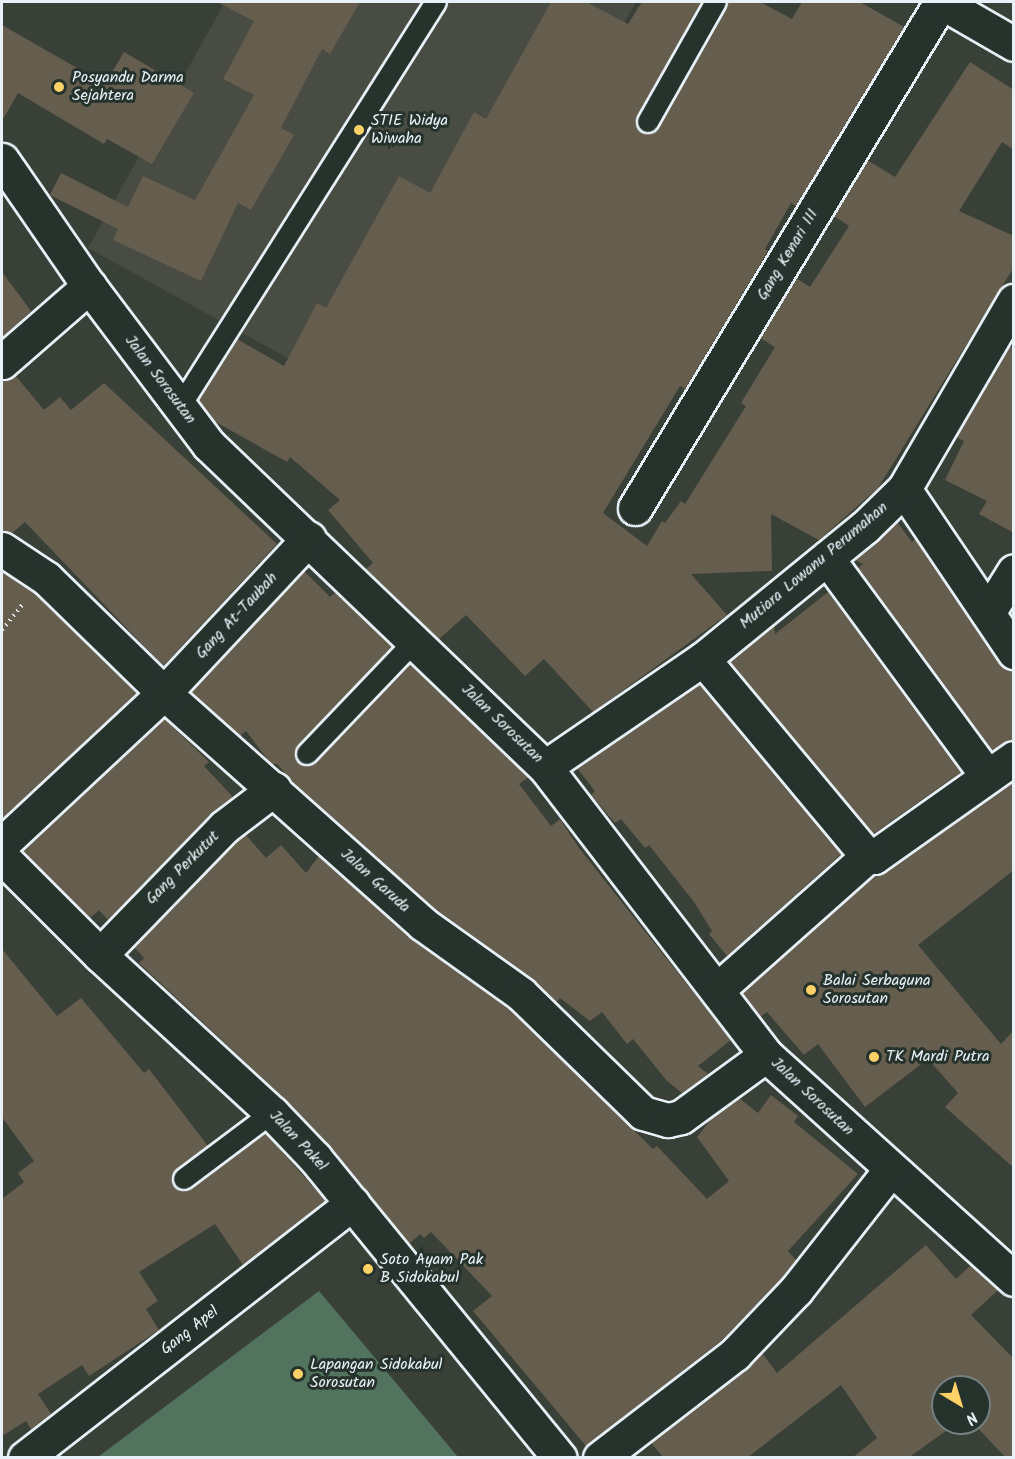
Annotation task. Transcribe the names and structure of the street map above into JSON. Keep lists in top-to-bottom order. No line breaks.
{"streets":{"street":["Gang Kenari III","Jalan Sorosutan","Mutiara Lowanu Perumahan","Gang At-Taubah","Gang Perkutut","Jalan Garuda","Jalan Pakel","Gang Apel"]},"crossings":[["Jalan Sorosutan","Mutiara Lowanu Perumahan"],["Jalan Sorosutan","Gang At-Taubah"],["Jalan Sorosutan","Jalan Garuda"],["Gang At-Taubah","Jalan Garuda"],["Gang Perkutut","Jalan Garuda"],["Gang Perkutut","Jalan Pakel"],["Jalan Pakel","Gang Apel"]],"places":["Posyandu Darma Sejahtera","STIE Widya Wiwaha","Balai Serbaguna Sorosutan","TK Mardi Putra","Soto Ayam Pak B Sidokabul","Lapangan Sidokabul Sorosutan"],"north":"bottom right"}
